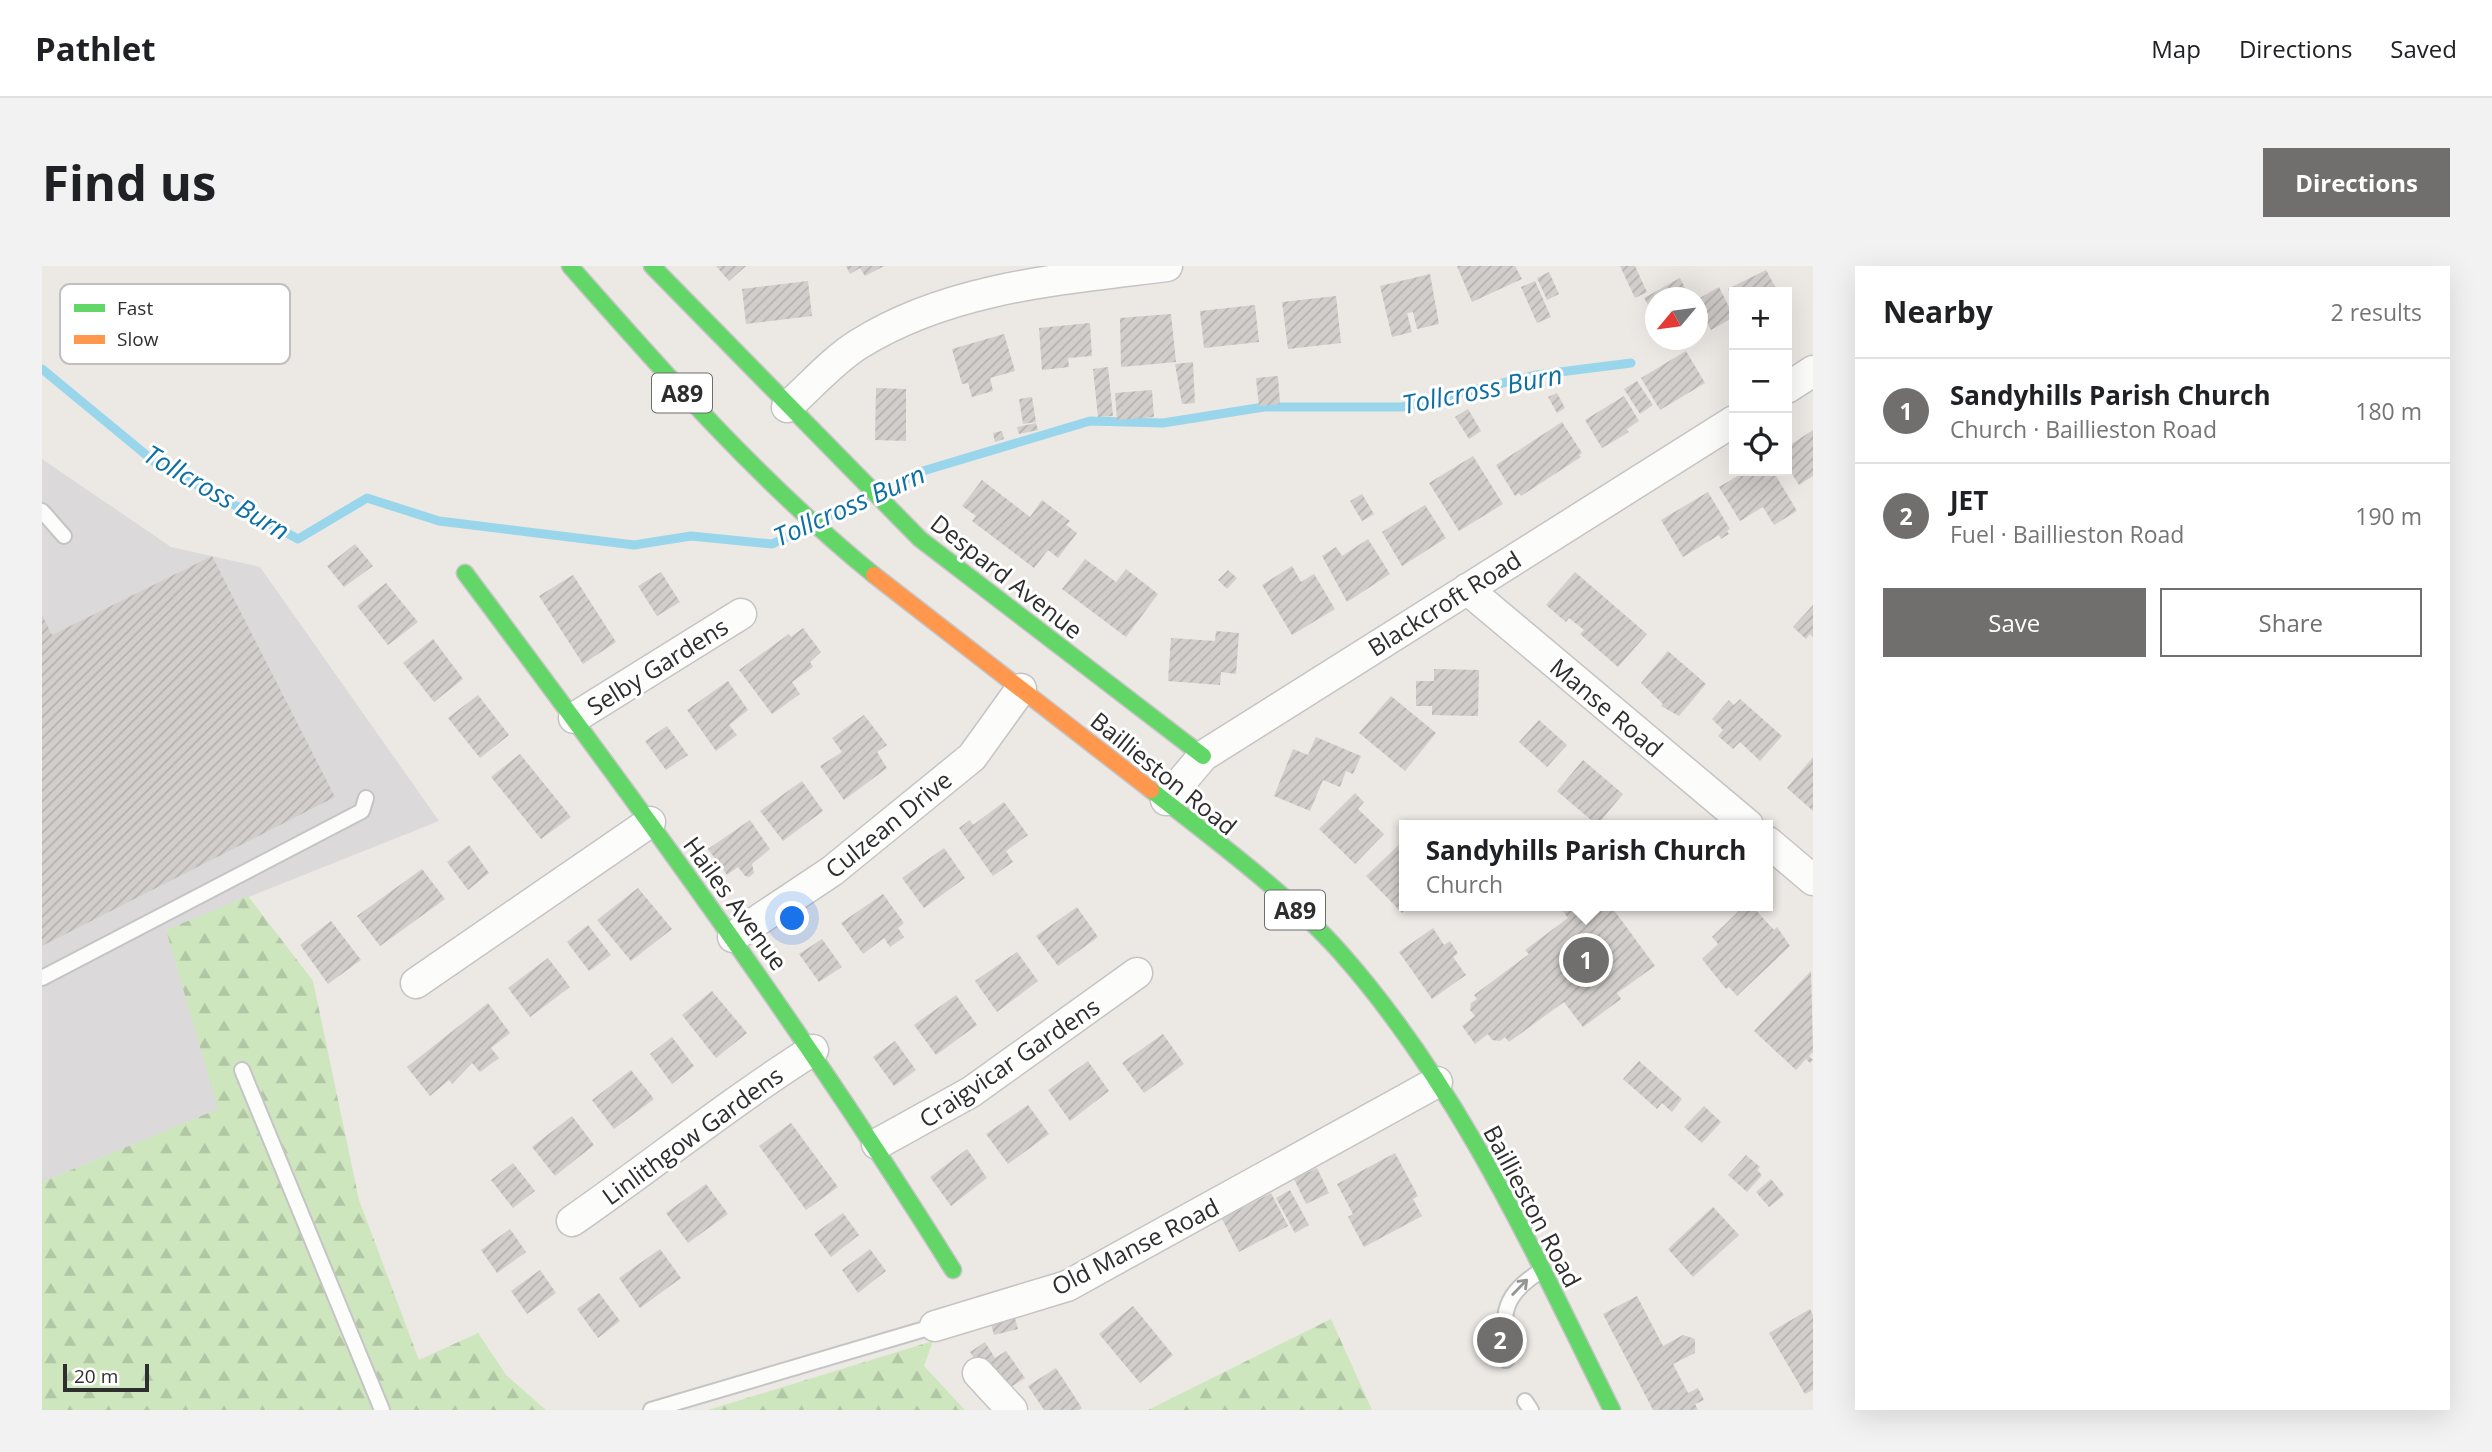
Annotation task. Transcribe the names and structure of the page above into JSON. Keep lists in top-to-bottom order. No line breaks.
{"streets":{"street":["A89","Despard Avenue","Blackcroft Road","Selby Gardens","Manse Road","Baillieston Road","Culzean Drive","Hailes Avenue","Craigvicar Gardens","Linlithgow Gardens","Old Manse Road"]},"crossings":[["Despard Avenue","Blackcroft Road"],["Blackcroft Road","Manse Road"],["Blackcroft Road","Baillieston Road"],["Selby Gardens","Hailes Avenue"],["Baillieston Road","Culzean Drive"],["Baillieston Road","Old Manse Road"],["Culzean Drive","Hailes Avenue"],["Hailes Avenue","Craigvicar Gardens"],["Hailes Avenue","Linlithgow Gardens"]],"water":["Tollcross Burn"],"legend":["Fast","Slow"],"scale_bar":"20 m","north":"bottom left","page":{"header":"Pathlet","nav":["Map","Directions","Saved"],"buttons":["Directions",["Save","Share"]],"title":"Find us","heading":["Nearby","2 results"],"map_buttons":["+","−"],"list":[{"mark":"1","name":"Sandyhills Parish Church","note":"Church · Baillieston Road","value":"180 m"},{"mark":"2","name":"JET","note":"Fuel · Baillieston Road","value":"190 m"}],"popup":["Sandyhills Parish Church","Church"],"pins":["1","2"],"scale":"20 m"}}
